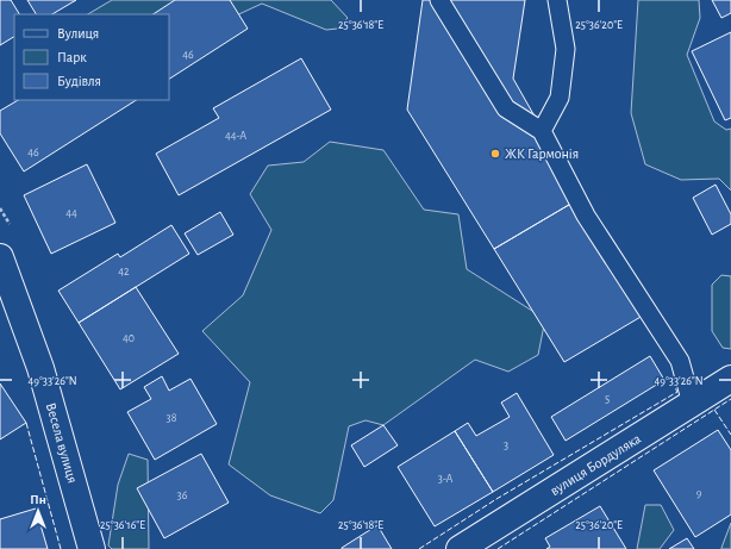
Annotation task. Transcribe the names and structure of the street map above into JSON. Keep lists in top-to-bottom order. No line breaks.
{"streets":{"street":["Весела вулиця","вулиця Бордуляка"]},"places":["ЖК Гармонія"],"house_numbers":["46","44-А","46","44","42","40","5","38","3","3-А","9","36"],"legend":["Вулиця","Парк","Будівля"],"north":"top","coordinates":["25°36'18\"E","25°36'20\"E","49°33'26\"N","25°36'16\"E"]}
